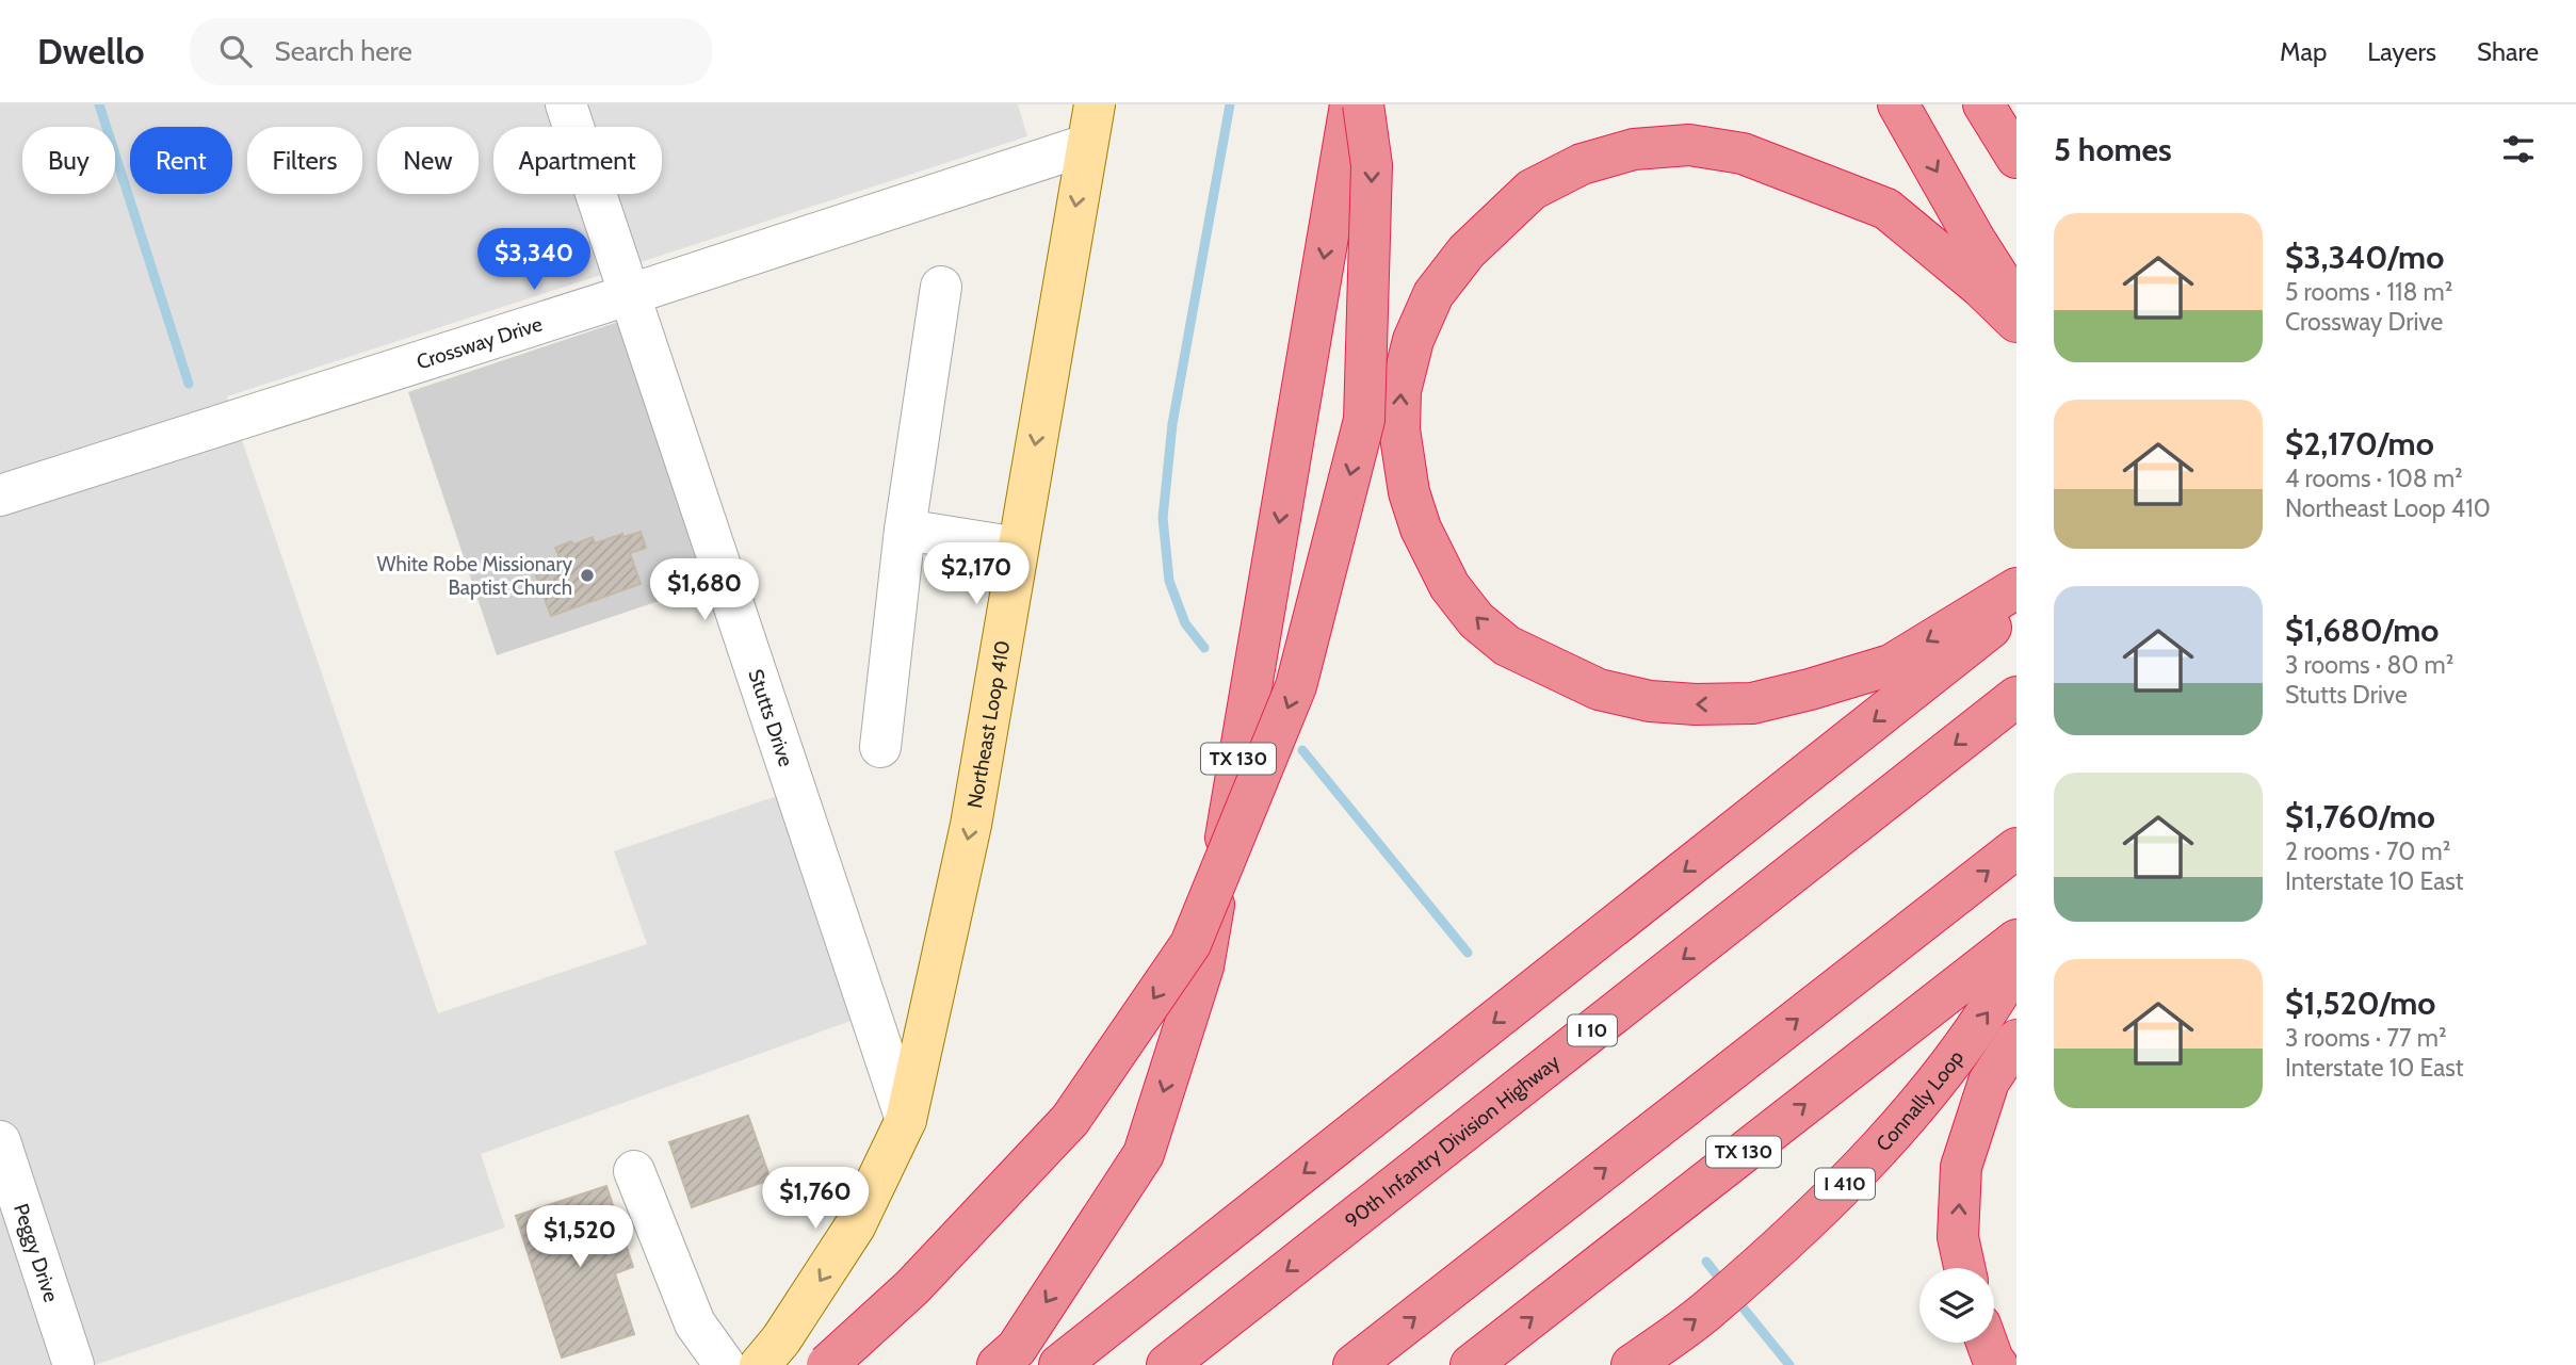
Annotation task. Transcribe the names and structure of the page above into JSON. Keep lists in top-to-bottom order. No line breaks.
{"streets":{"highway":["TX 130","I 10","Connally Loop","90th Infantry Division Highway","I 410"],"main road":["Northeast Loop 410"],"street":["Crossway Drive","Stutts Drive","Peggy Drive"]},"crossings":[["Crossway Drive","Stutts Drive"],["Crossway Drive","Northeast Loop 410"],["Stutts Drive","Northeast Loop 410"]],"one_way":["Northeast Loop 410"],"places":["White Robe Missionary Baptist Church"],"page":{"header":"Dwello","search":"Search here","nav":["Map","Layers","Share"],"heading":"5 homes","chip":["Buy","Rent","Filters","New","Apartment"],"list":[{"name":"$3,340/mo","note":"5 rooms · 118 m² · Crossway Drive"},{"name":"$2,170/mo","note":"4 rooms · 108 m² · Northeast Loop 410"},{"name":"$1,680/mo","note":"3 rooms · 80 m² · Stutts Drive"},{"name":"$1,760/mo","note":"2 rooms · 70 m² · Interstate 10 East"},{"name":"$1,520/mo","note":"3 rooms · 77 m² · Interstate 10 East"}],"price":["$3,340","$2,170","$1,680","$1,760","$1,520"]}}
